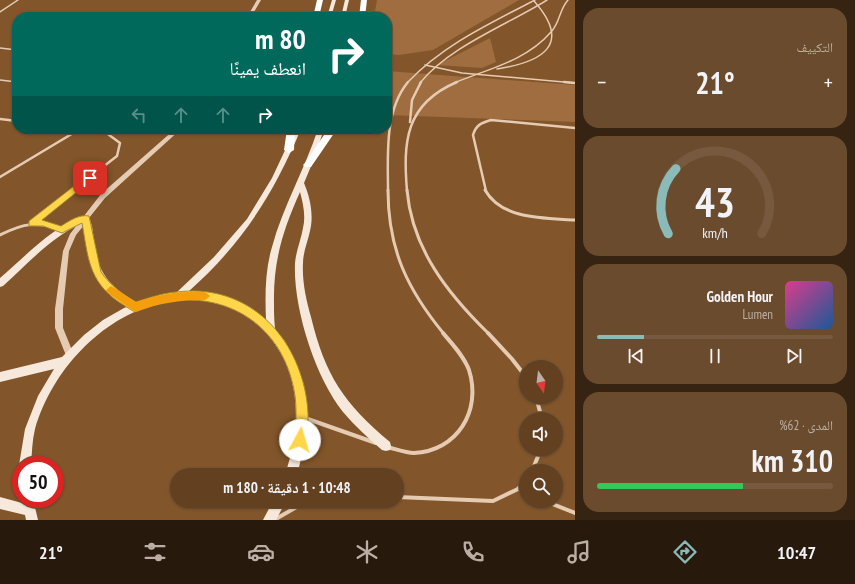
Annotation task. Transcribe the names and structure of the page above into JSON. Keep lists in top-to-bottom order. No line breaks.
{"north":"bottom","page":{"tile":["التكييف",["المدى · 62%","310 km"]],"turn":["80 m","انعطف يمينًا"],"heat":["−","21°","+"],"song":["Golden Hour","Lumen"],"limit":"50","trip":"10:48 · 1 دقيقة · 180 m","tabs":["10:47","21°"],"gauge":["43","km/h"]}}
